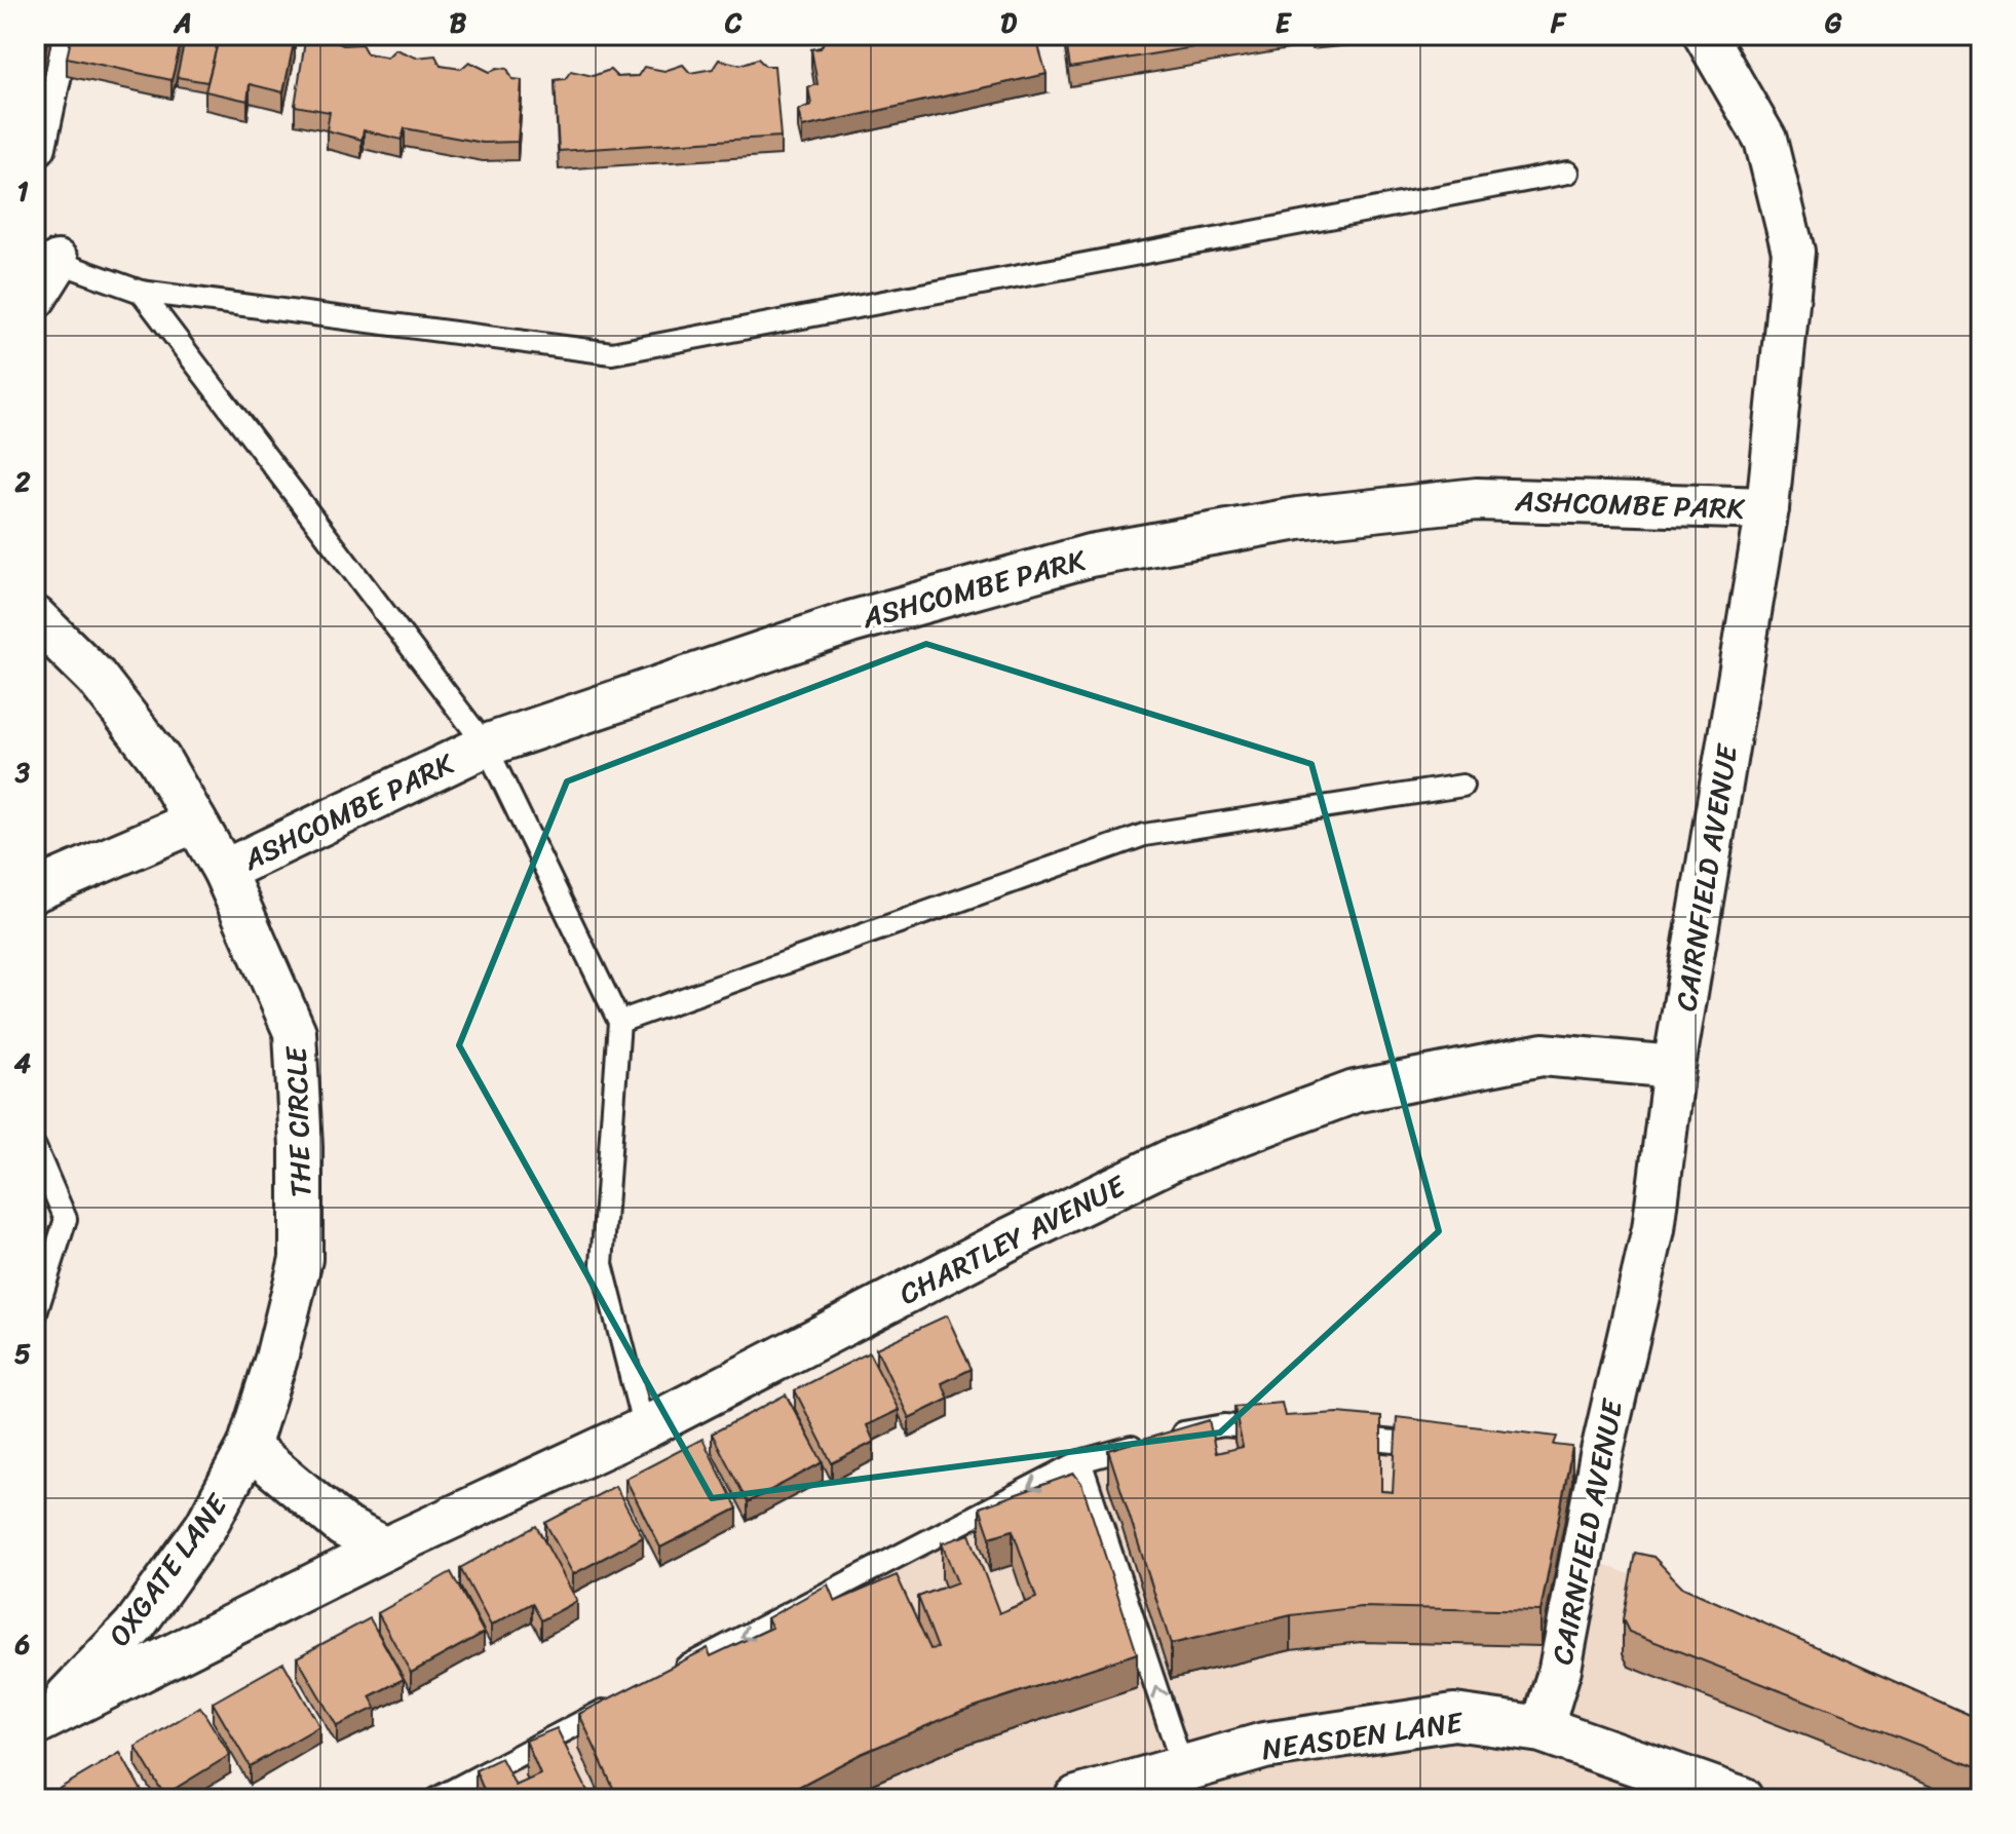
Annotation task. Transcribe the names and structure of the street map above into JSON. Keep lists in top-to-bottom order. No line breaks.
{"streets":{"street":["ASHCOMBE PARK","CAIRNFIELD AVENUE","THE CIRCLE","CHARTLEY AVENUE","OXGATE LANE","NEASDEN LANE"]},"crossings":[["ASHCOMBE PARK","CAIRNFIELD AVENUE"],["ASHCOMBE PARK","THE CIRCLE"],["CAIRNFIELD AVENUE","CHARTLEY AVENUE"],["CAIRNFIELD AVENUE","NEASDEN LANE"],["THE CIRCLE","OXGATE LANE"],["CHARTLEY AVENUE","OXGATE LANE"]],"grid":{"columns":["A","B","C","D","E","F","G"],"rows":["1","2","3","4","5","6"]}}
